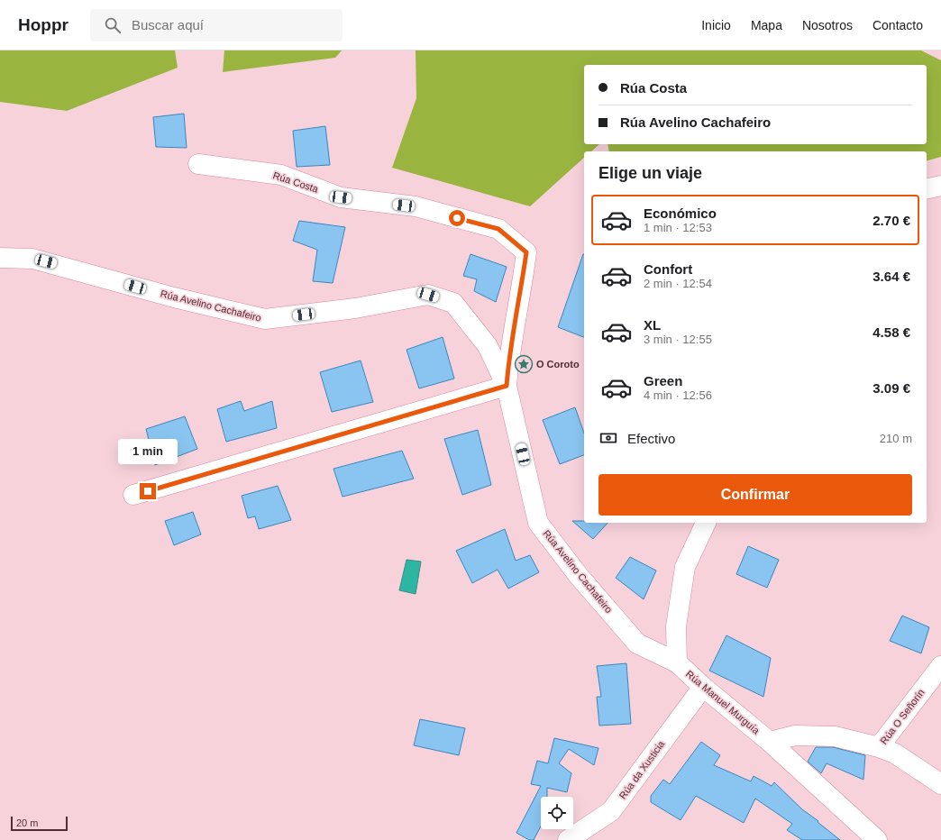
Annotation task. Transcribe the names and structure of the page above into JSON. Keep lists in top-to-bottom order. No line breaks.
{"streets":{"street":["Rúa Costa","Rúa Avelino Cachafeiro","Rúa Manuel Murguía","Rúa O Señorín","Rúa da Xusticia"]},"crossings":[["Rúa Costa","Rúa Avelino Cachafeiro"],["Rúa Avelino Cachafeiro","Rúa Manuel Murguía"],["Rúa Manuel Murguía","Rúa O Señorín"],["Rúa Manuel Murguía","Rúa da Xusticia"]],"places":{"place":["O Coroto"]},"scale_bar":"20 m","page":{"header":"Hoppr","search":"Buscar aquí","nav":["Inicio","Mapa","Nosotros","Contacto"],"banner":["Rúa Costa","Rúa Avelino Cachafeiro"],"heading":"Elige un viaje","list":[{"name":"Económico","note":"1 min · 12:53","value":"2.70 €"},{"name":"Confort","note":"2 min · 12:54","value":"3.64 €"},{"name":"XL","note":"3 min · 12:55","value":"4.58 €"},{"name":"Green","note":"4 min · 12:56","value":"3.09 €"}],"pay":["Efectivo","210 m"],"bubble":"1 min","buttons":"Confirmar","scale":"20 m"}}
